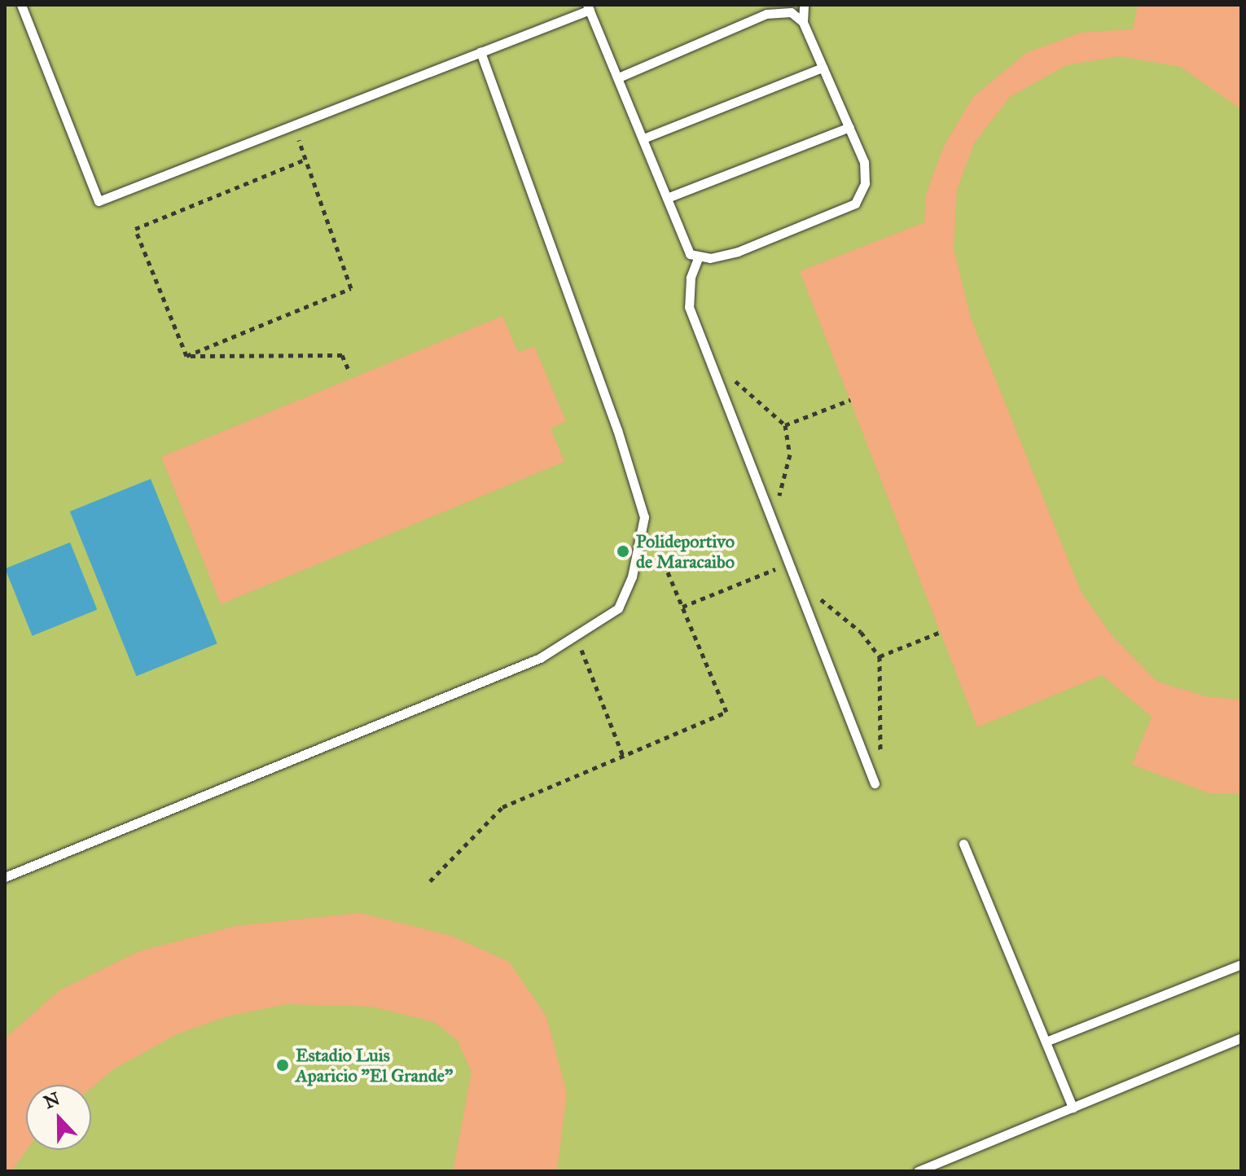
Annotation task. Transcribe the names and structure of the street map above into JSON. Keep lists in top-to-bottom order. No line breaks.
{"places":["Polideportivo de Maracaibo","Estadio Luis Aparicio \"El Grande\""],"north":"top"}
